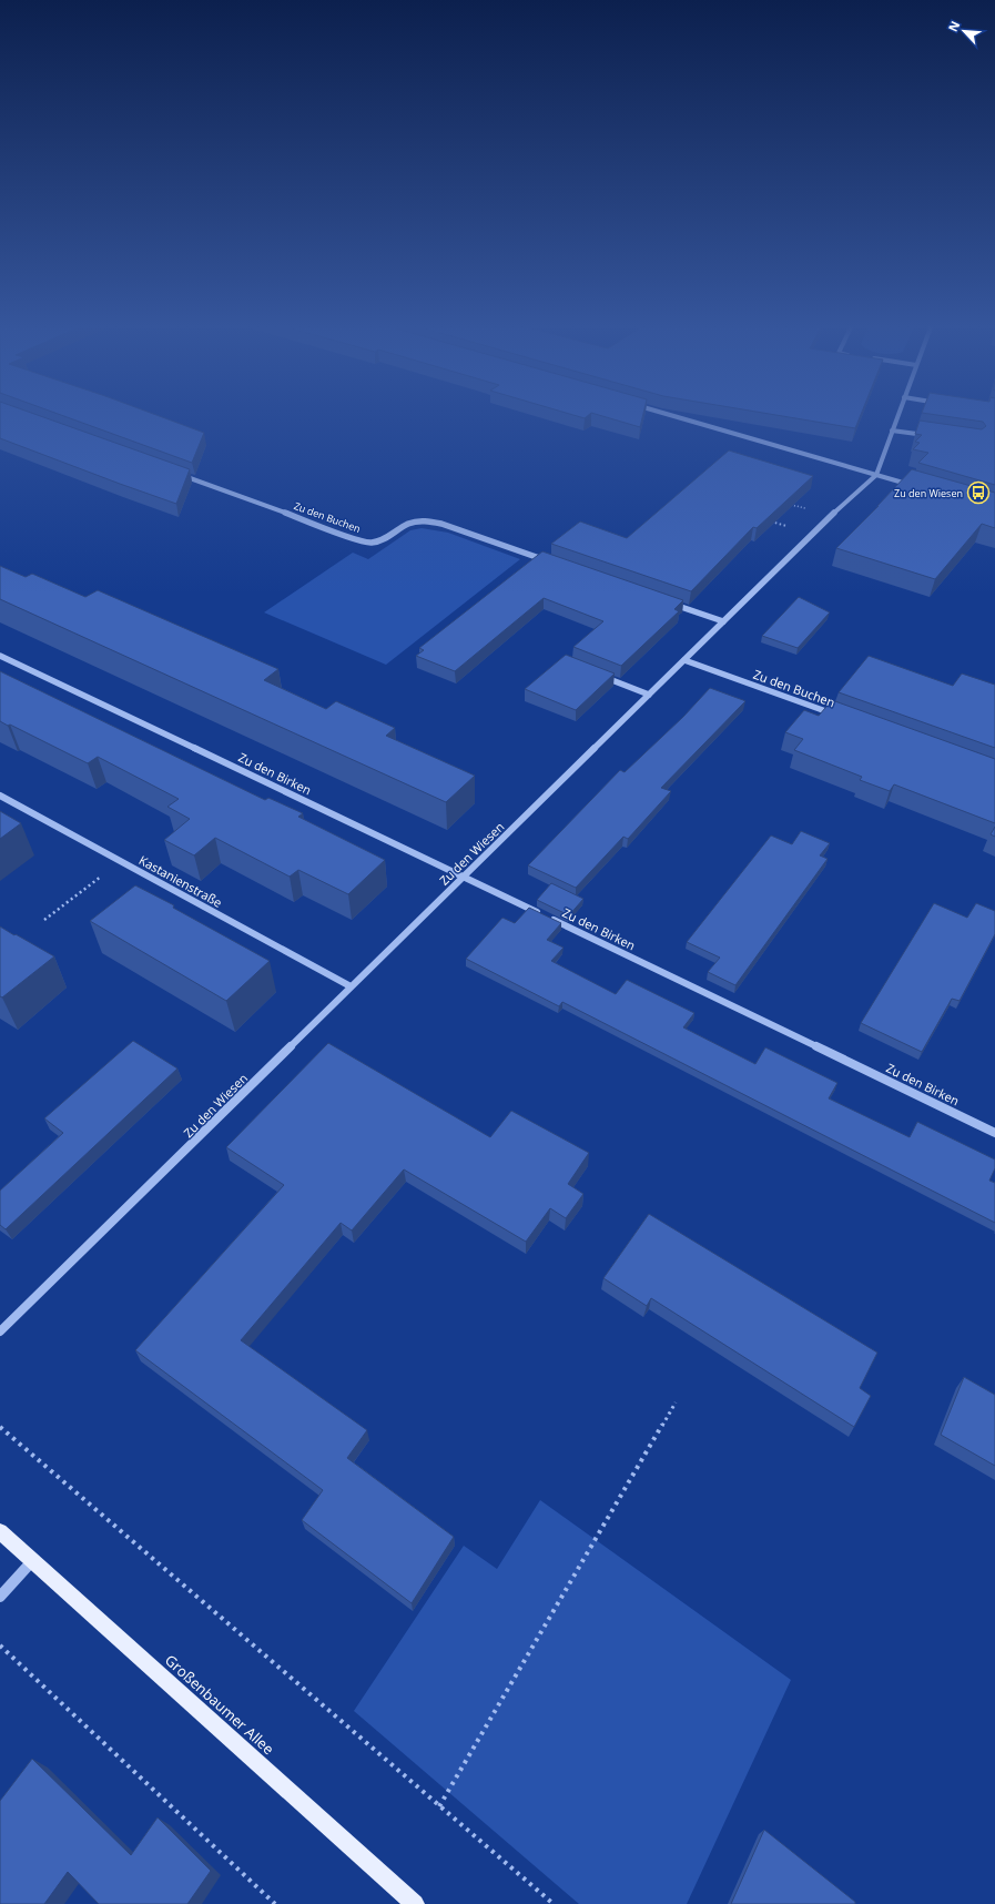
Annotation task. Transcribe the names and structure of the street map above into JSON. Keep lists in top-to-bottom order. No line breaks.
{"streets":{"main road":["Großenbaumer Allee"],"street":["Zu den Buchen","Zu den Birken","Zu den Wiesen","Kastanienstraße"]},"crossings":[["Zu den Buchen","Zu den Wiesen"],["Zu den Birken","Zu den Wiesen"],["Zu den Wiesen","Kastanienstraße"]],"places":{"bus stop":["Zu den Wiesen"]},"north":"top left"}
